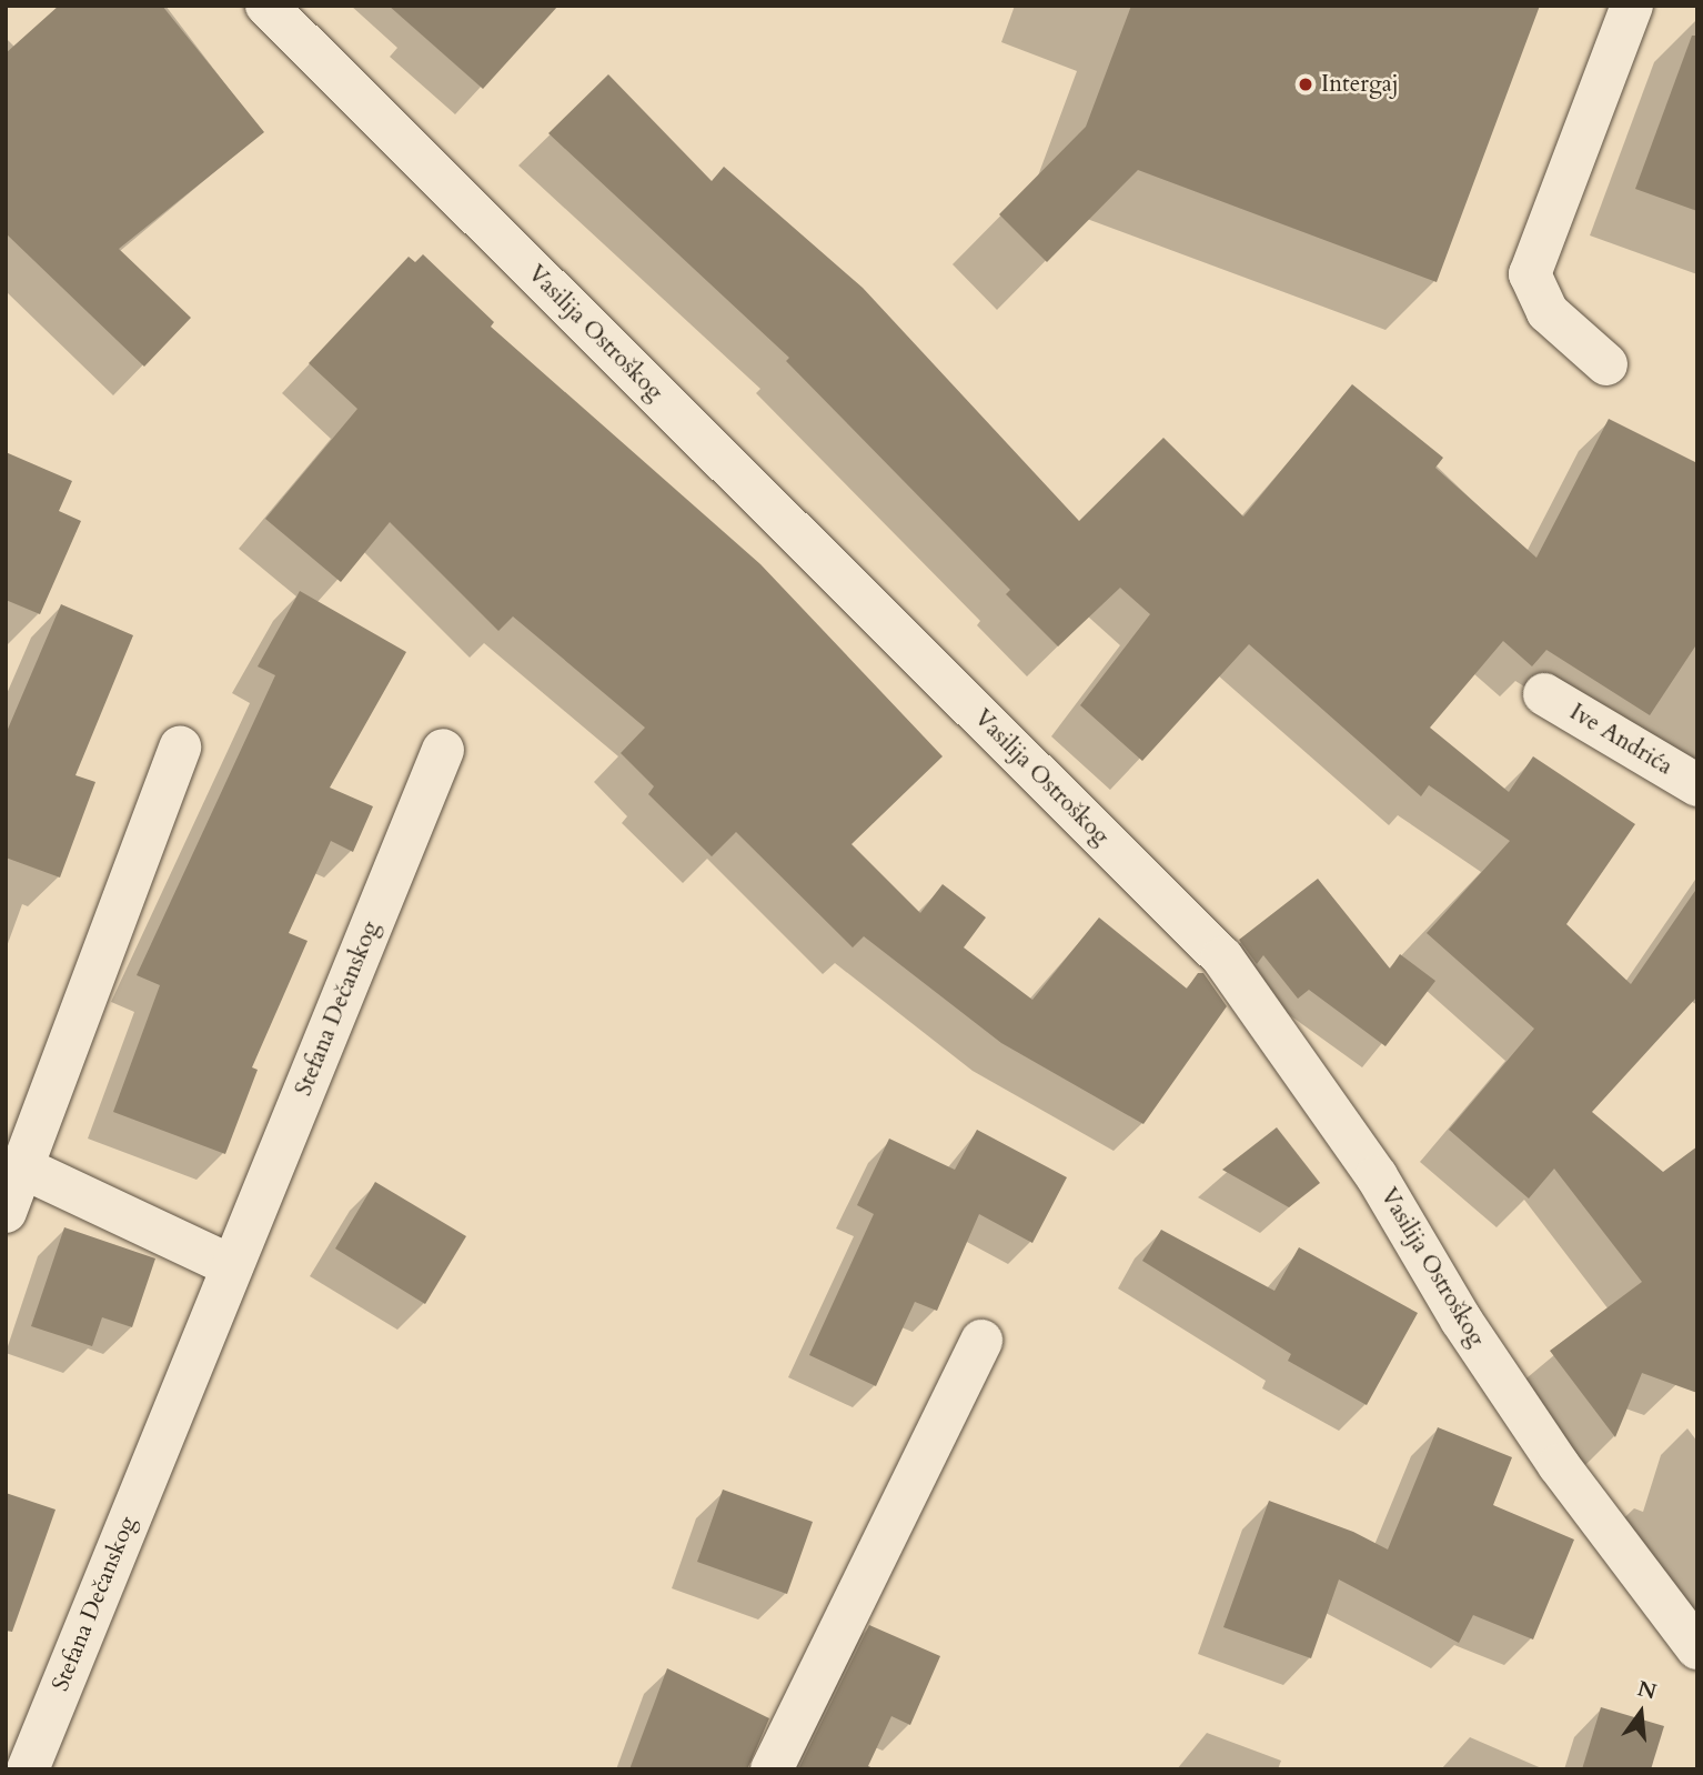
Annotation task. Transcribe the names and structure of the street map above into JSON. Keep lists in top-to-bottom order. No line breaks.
{"streets":{"street":["Vasilija Ostroškog","Ive Andrića","Stefana Dečanskog"]},"places":["Intergaj"],"north":"top"}
